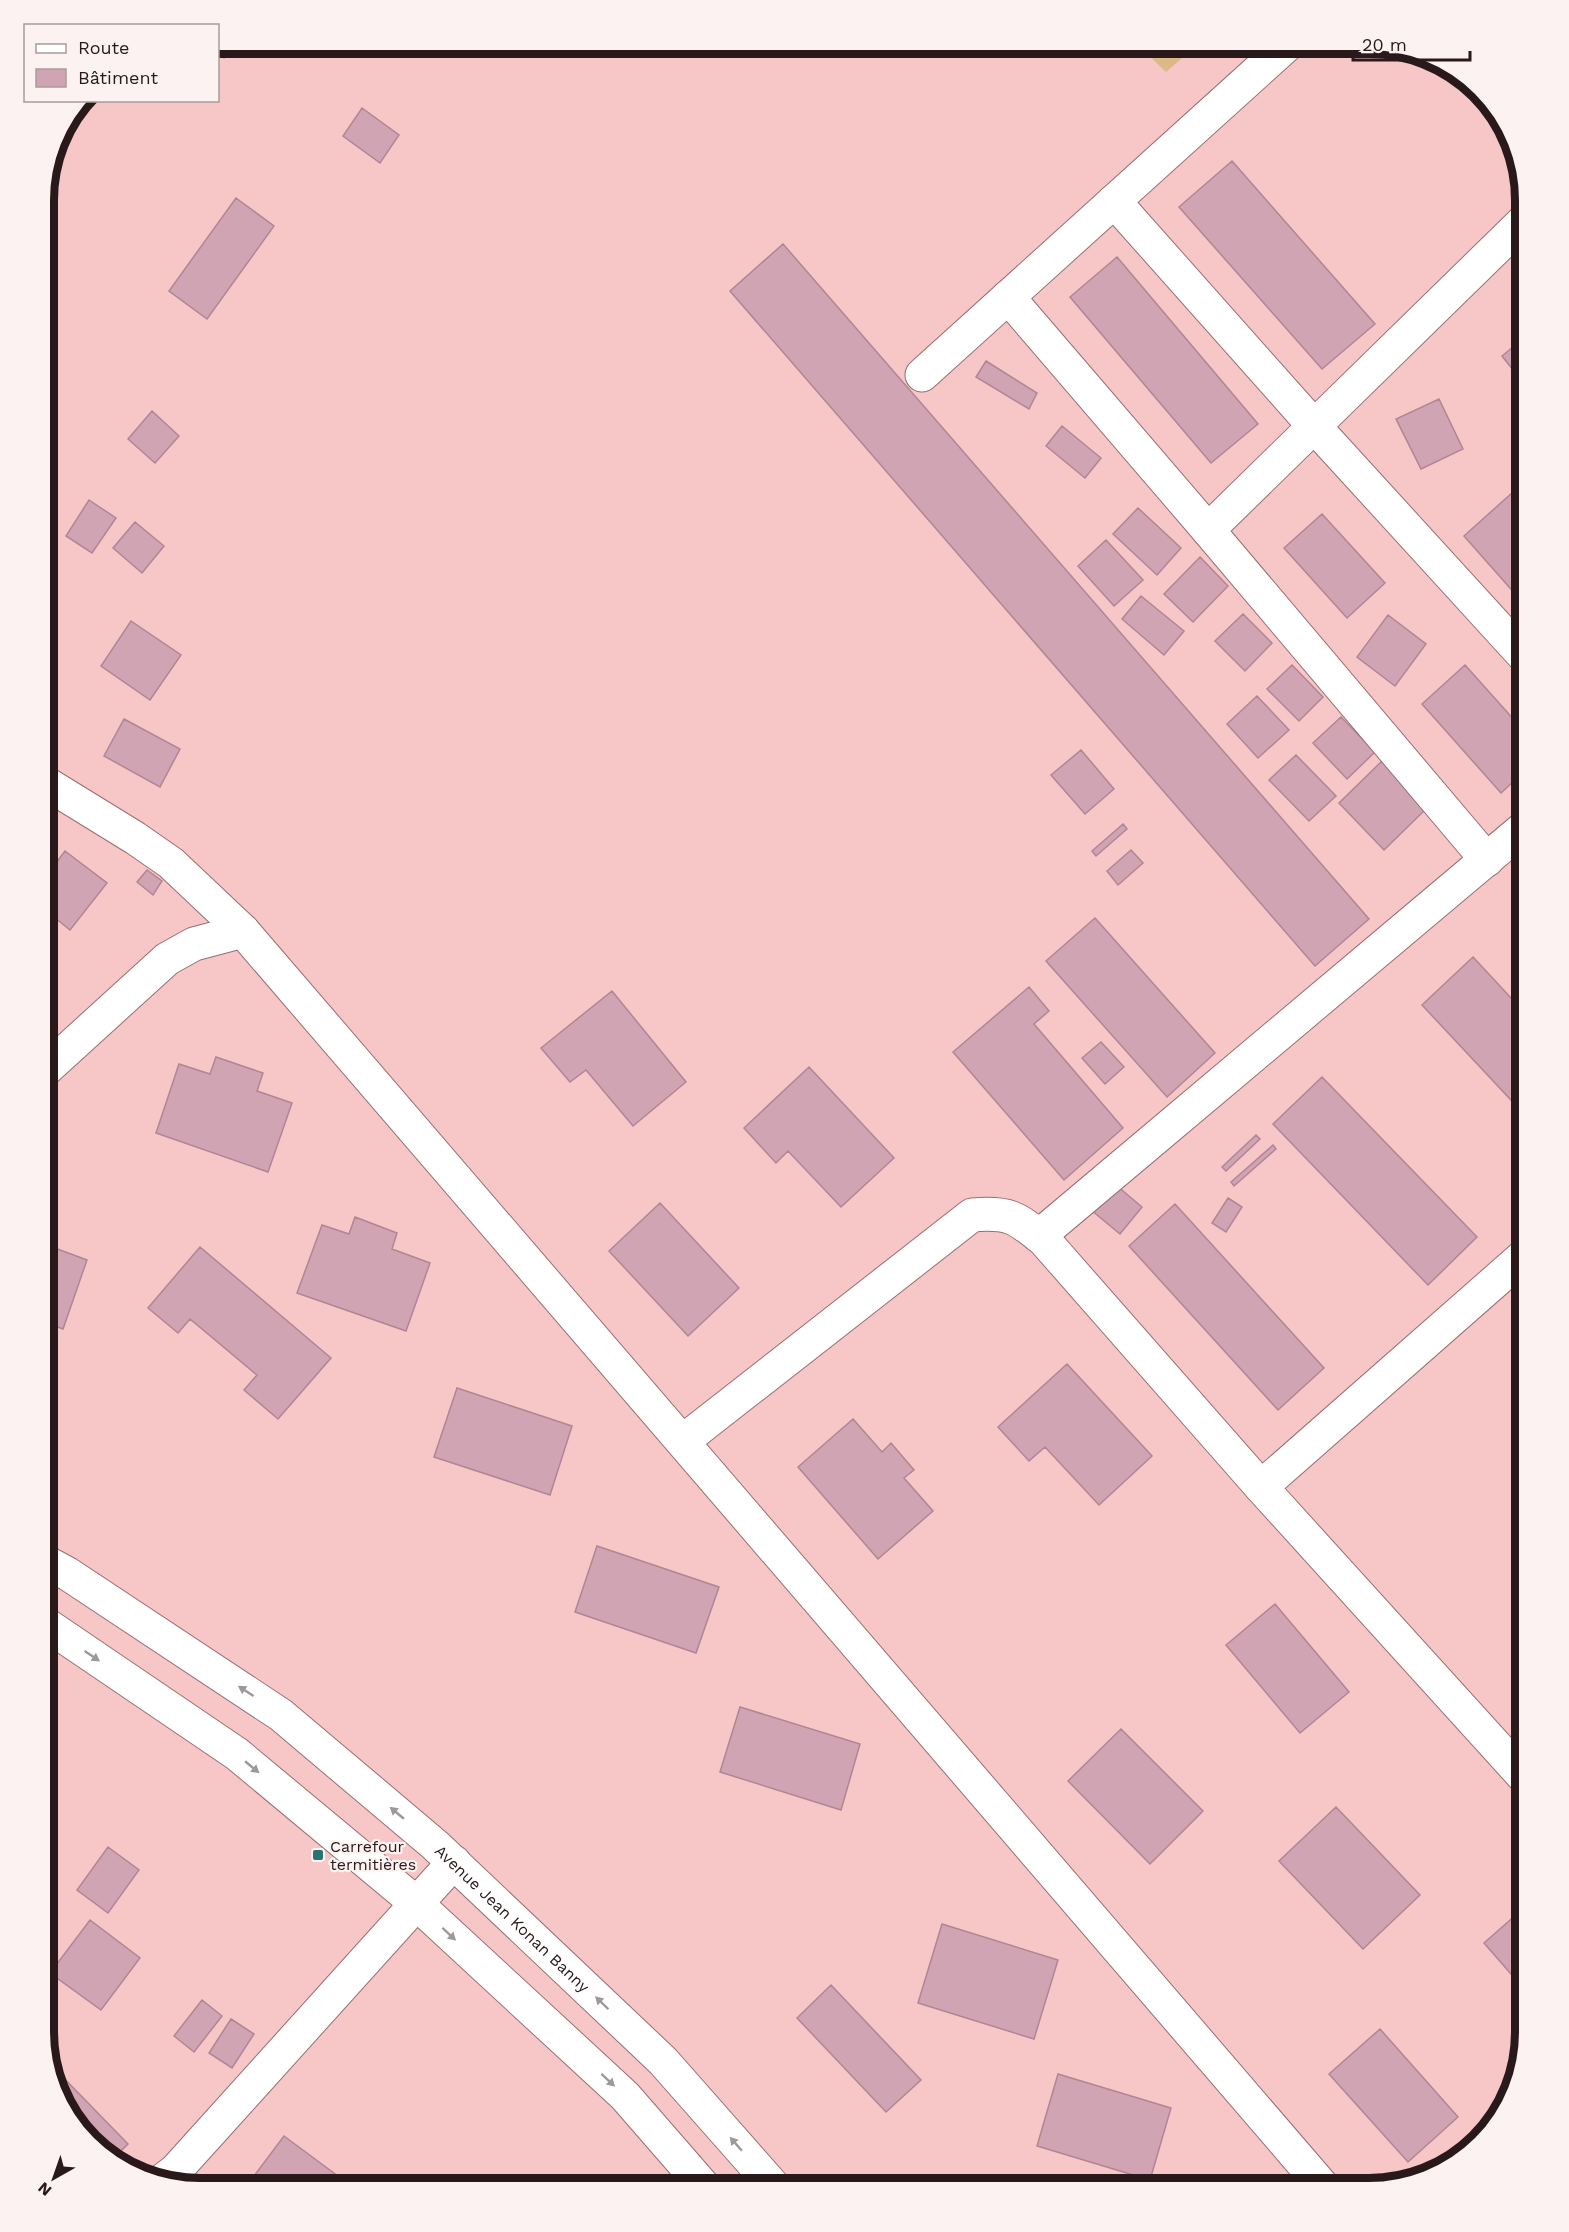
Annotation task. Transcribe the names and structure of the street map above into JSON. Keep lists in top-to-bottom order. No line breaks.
{"streets":{"street":["Avenue Jean Konan Banny"]},"places":{"transit":["Carrefour termitières"]},"legend":["Route","Bâtiment"],"scale_bar":"20 m","north":"bottom left"}
